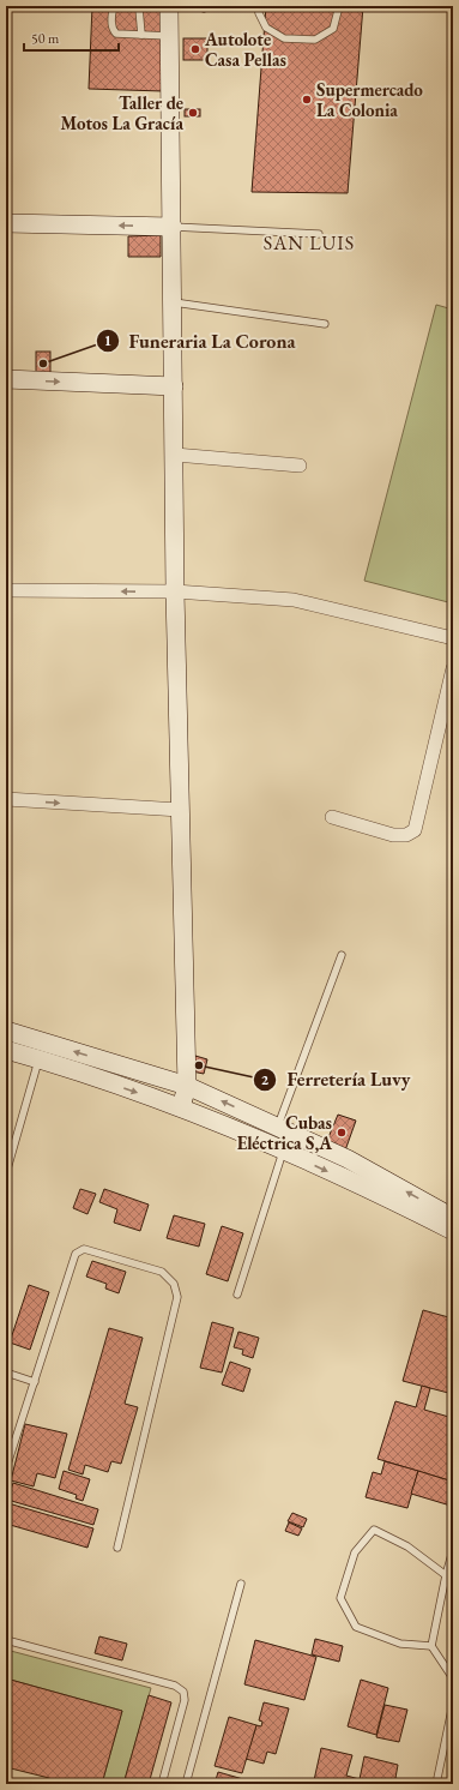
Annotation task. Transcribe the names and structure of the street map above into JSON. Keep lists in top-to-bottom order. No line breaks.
{"districts":["SAN LUIS"],"places":["Autolote Casa Pellas","Supermercado La Colonia","Taller de Motos La Gracía","Funeraria La Corona","Ferretería Luvy","Cubas Eléctrica S,A"],"scale_bar":"50 m"}
